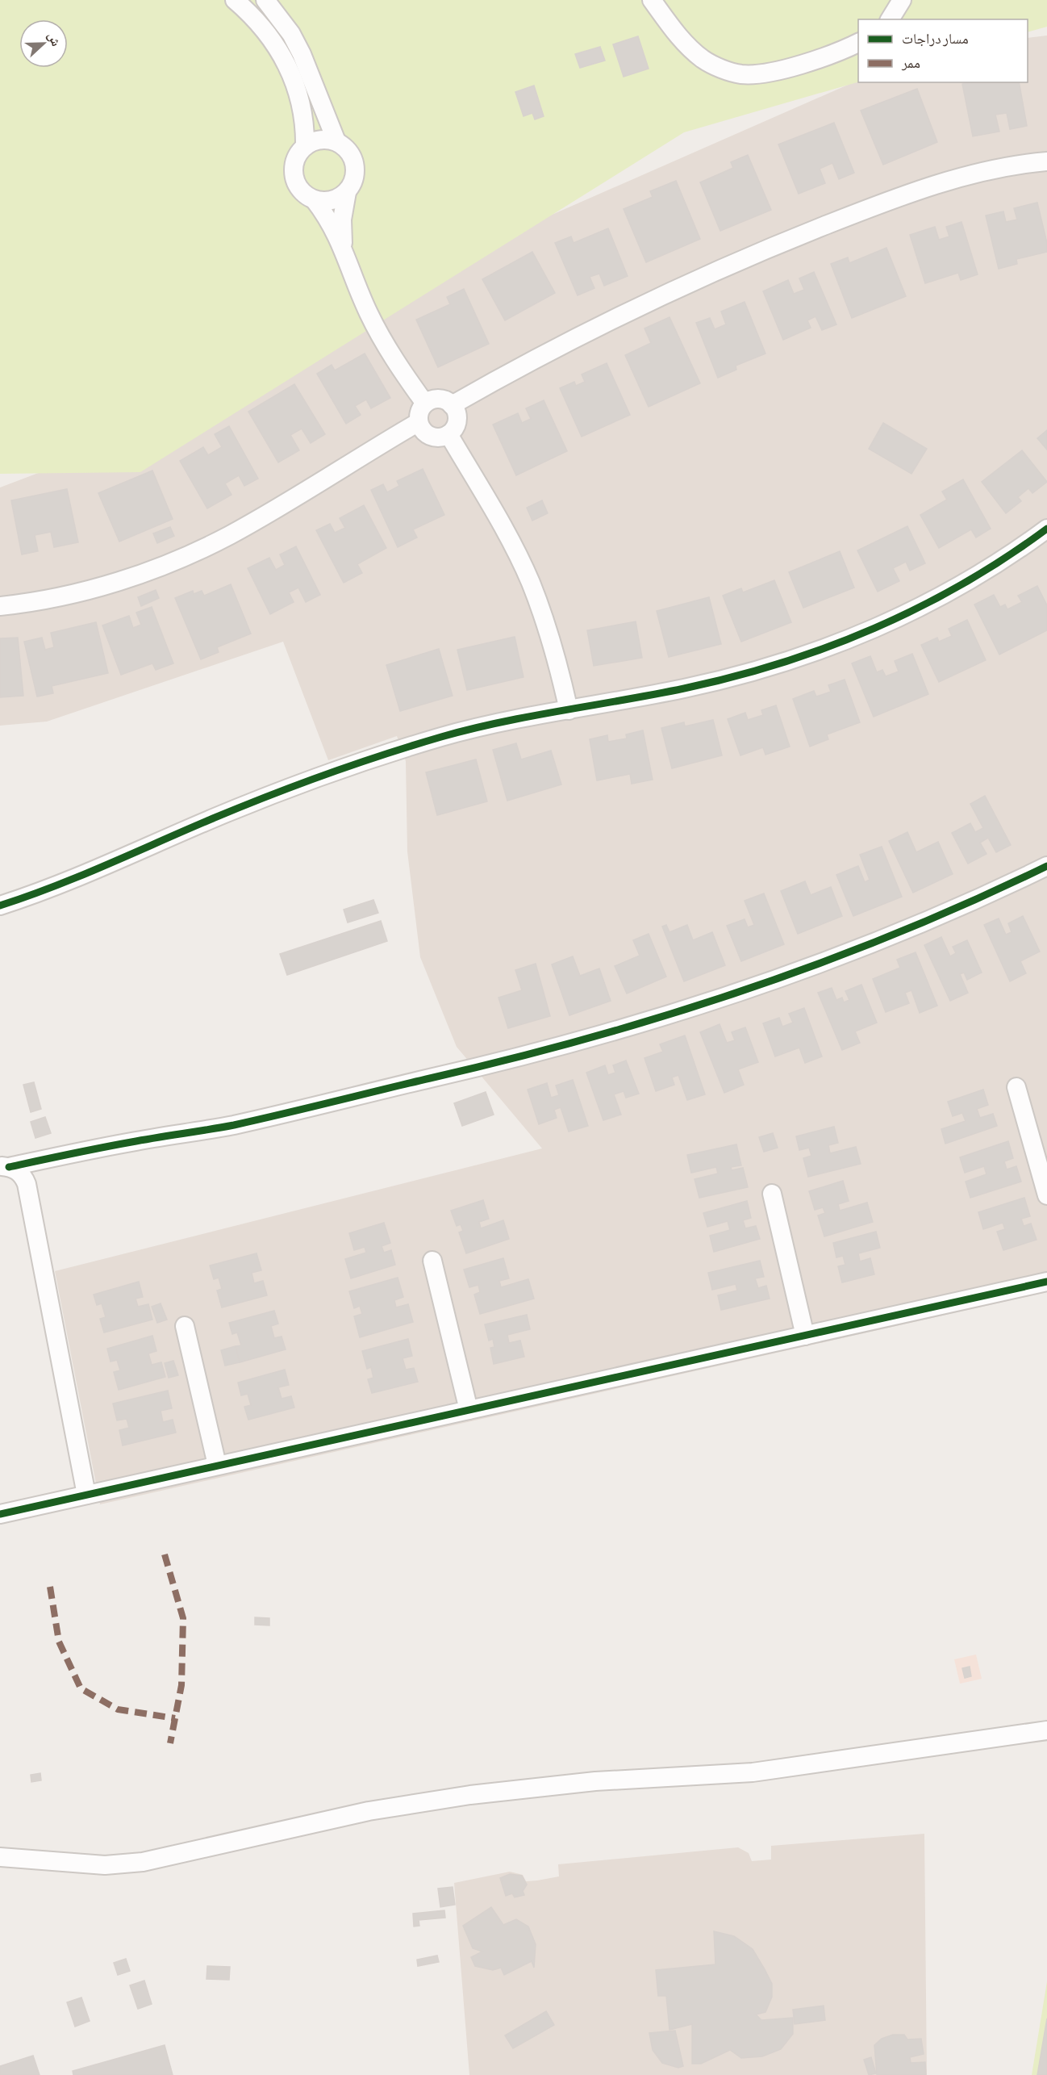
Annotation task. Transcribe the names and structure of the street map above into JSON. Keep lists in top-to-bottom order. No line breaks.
{"legend":["مسار دراجات","ممر"],"north":"right"}
